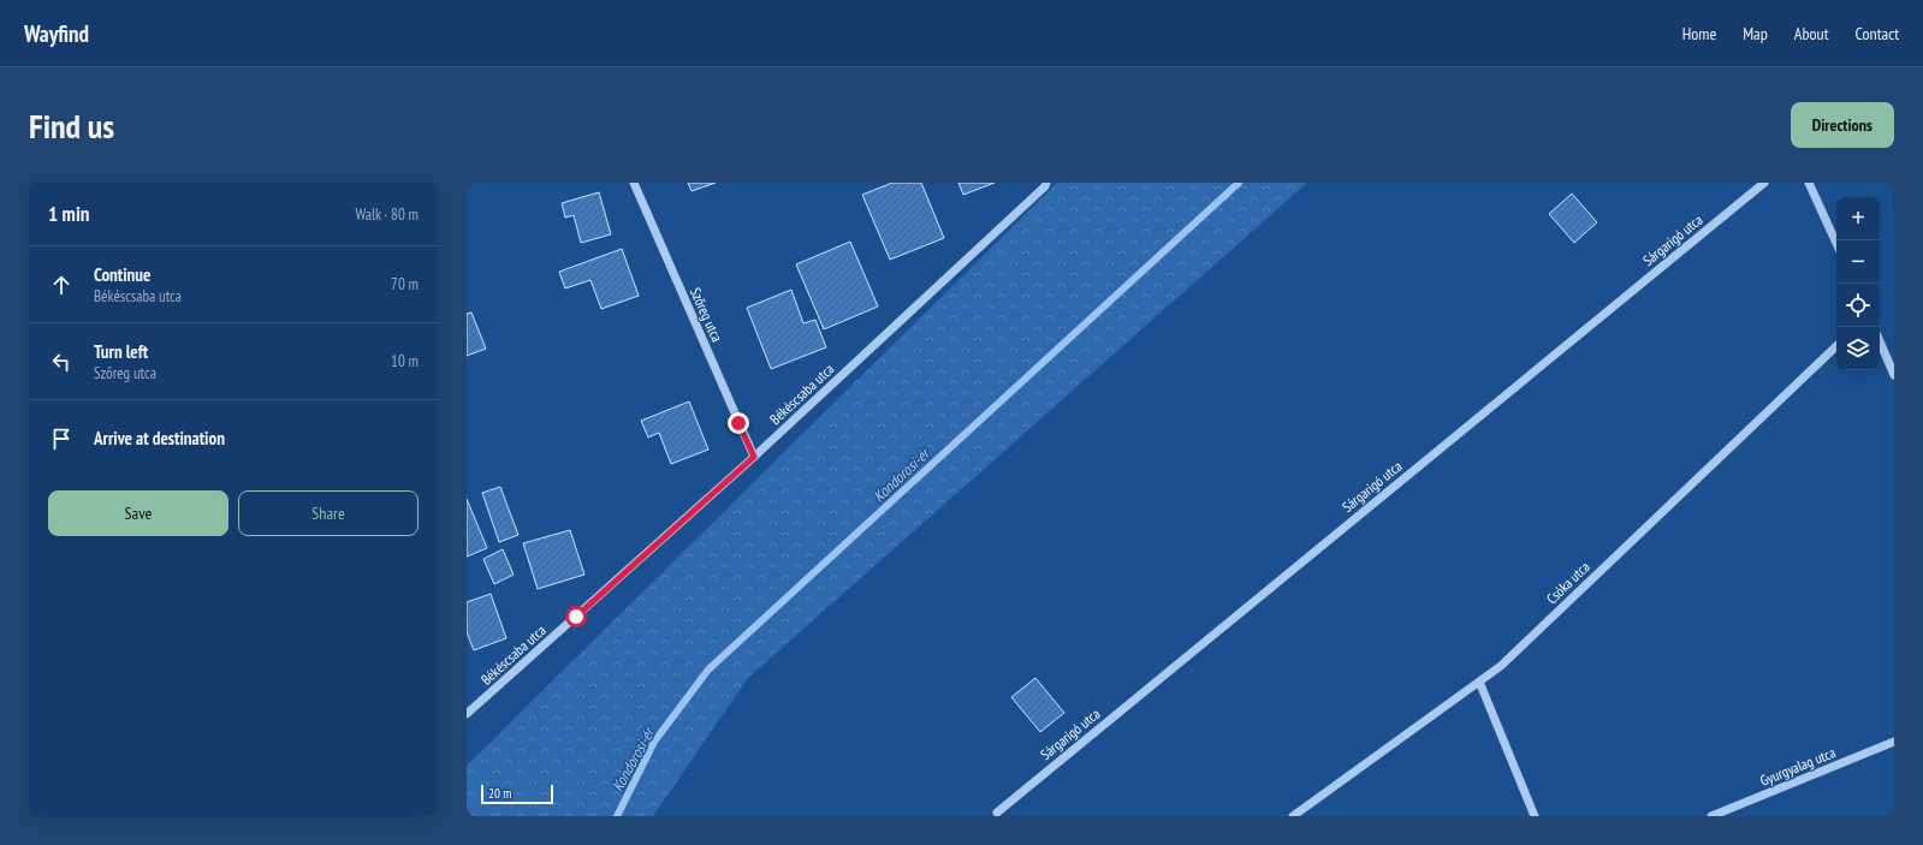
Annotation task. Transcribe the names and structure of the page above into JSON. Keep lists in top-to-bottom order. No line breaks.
{"streets":{"street":["Sárgarigó utca","Szőreg utca","Békéscsaba utca","Csóka utca","Gyurgyalag utca"]},"crossings":[["Szőreg utca","Békéscsaba utca"]],"water":["Kondorosi-ér"],"scale_bar":"20 m","page":{"header":"Wayfind","nav":["Home","Map","About","Contact"],"buttons":["Directions",["Save","Share"]],"title":"Find us","heading":["1 min","Walk · 80 m"],"map_buttons":["+","−"],"list":[["Continue","Békéscsaba utca","70 m"],["Turn left","Szőreg utca","10 m"],"Arrive at destination"],"scale":"20 m"}}
